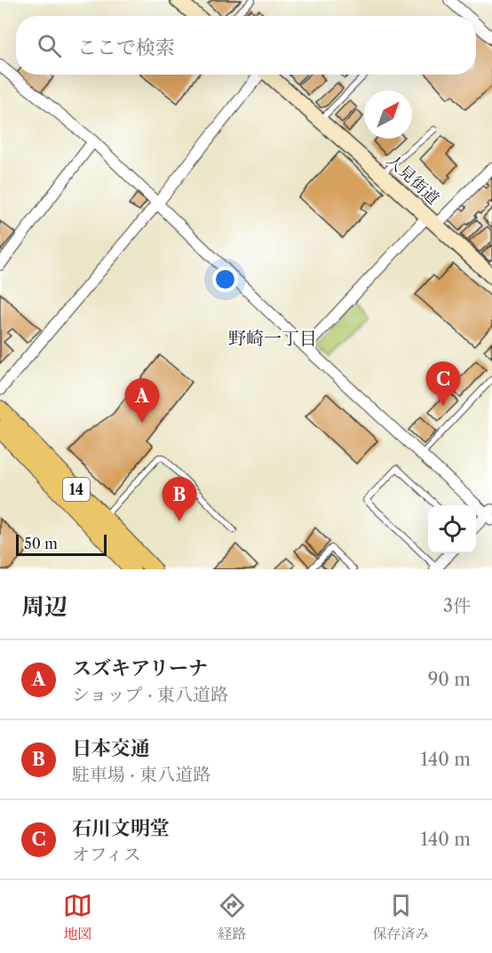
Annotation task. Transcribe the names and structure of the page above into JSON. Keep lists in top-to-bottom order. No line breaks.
{"streets":{"main road":["人見街道","14"]},"districts":["野崎一丁目"],"scale_bar":"50 m","north":"top right","page":{"search":"ここで検索","pins":["C","A","B"],"scale":"50 m","heading":["周辺","3件"],"list":[{"mark":"A","name":"スズキアリーナ","note":"ショップ · 東八道路","value":"90 m"},{"mark":"B","name":"日本交通","note":"駐車場 · 東八道路","value":"140 m"},{"mark":"C","name":"石川文明堂","note":"オフィス","value":"140 m"}],"nav":["地図","経路","保存済み"]}}
